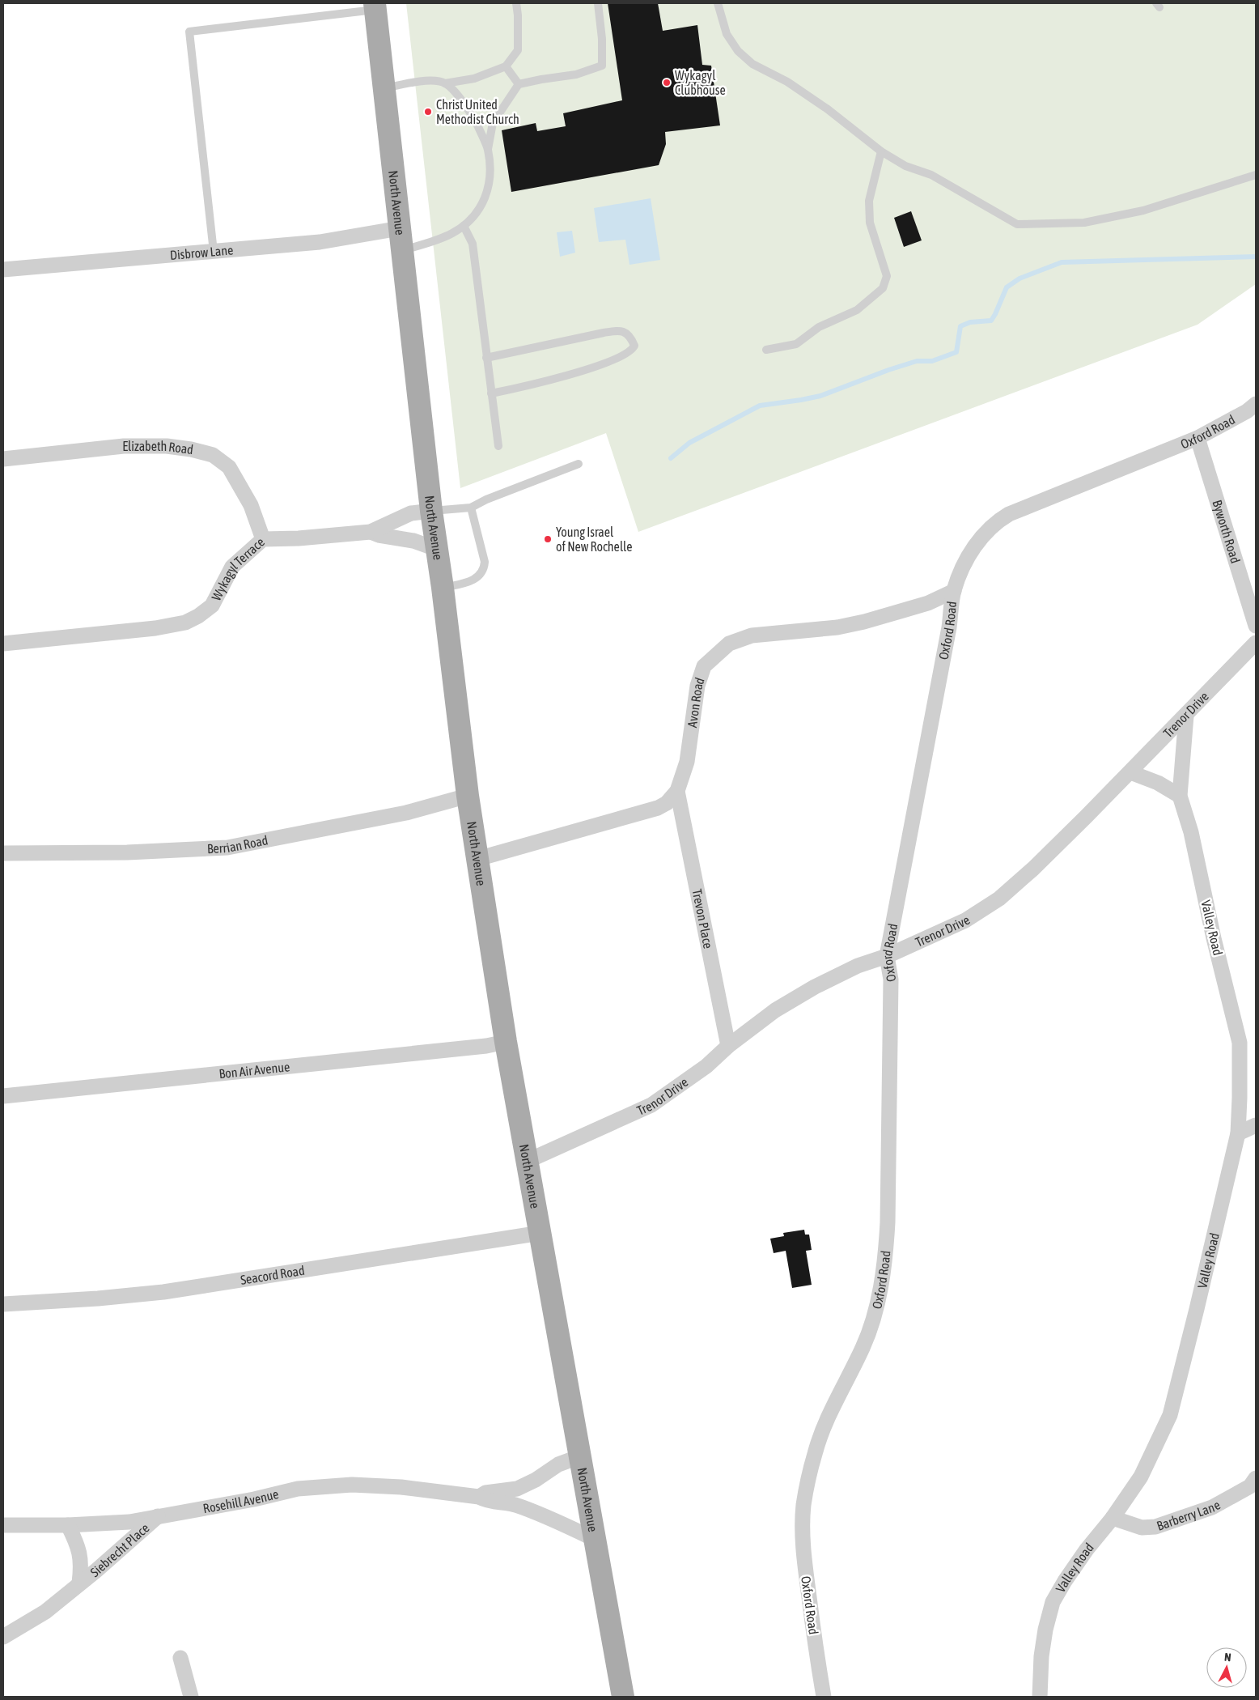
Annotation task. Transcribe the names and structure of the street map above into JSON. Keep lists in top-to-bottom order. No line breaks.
{"streets":{"main road":["North Avenue"],"street":["Disbrow Lane","Oxford Road","Elizabeth Road","Byworth Road","Wykagyl Terrace","Avon Road","Trenor Drive","Berrian Road","Trevon Place","Valley Road","Bon Air Avenue","Seacord Road","Rosehill Avenue","Barberry Lane","Siebrecht Place"]},"crossings":[["North Avenue","Disbrow Lane"],["North Avenue","Wykagyl Terrace"],["North Avenue","Avon Road"],["North Avenue","Trenor Drive"],["North Avenue","Berrian Road"],["North Avenue","Bon Air Avenue"],["North Avenue","Seacord Road"],["North Avenue","Rosehill Avenue"],["Oxford Road","Byworth Road"],["Oxford Road","Avon Road"],["Oxford Road","Trenor Drive"],["Elizabeth Road","Wykagyl Terrace"],["Avon Road","Trevon Place"],["Trenor Drive","Trevon Place"],["Trenor Drive","Valley Road"],["Valley Road","Barberry Lane"],["Rosehill Avenue","Siebrecht Place"]],"places":["Wykagyl Clubhouse","Christ United Methodist Church","Young Israel of New Rochelle"],"north":"top"}
